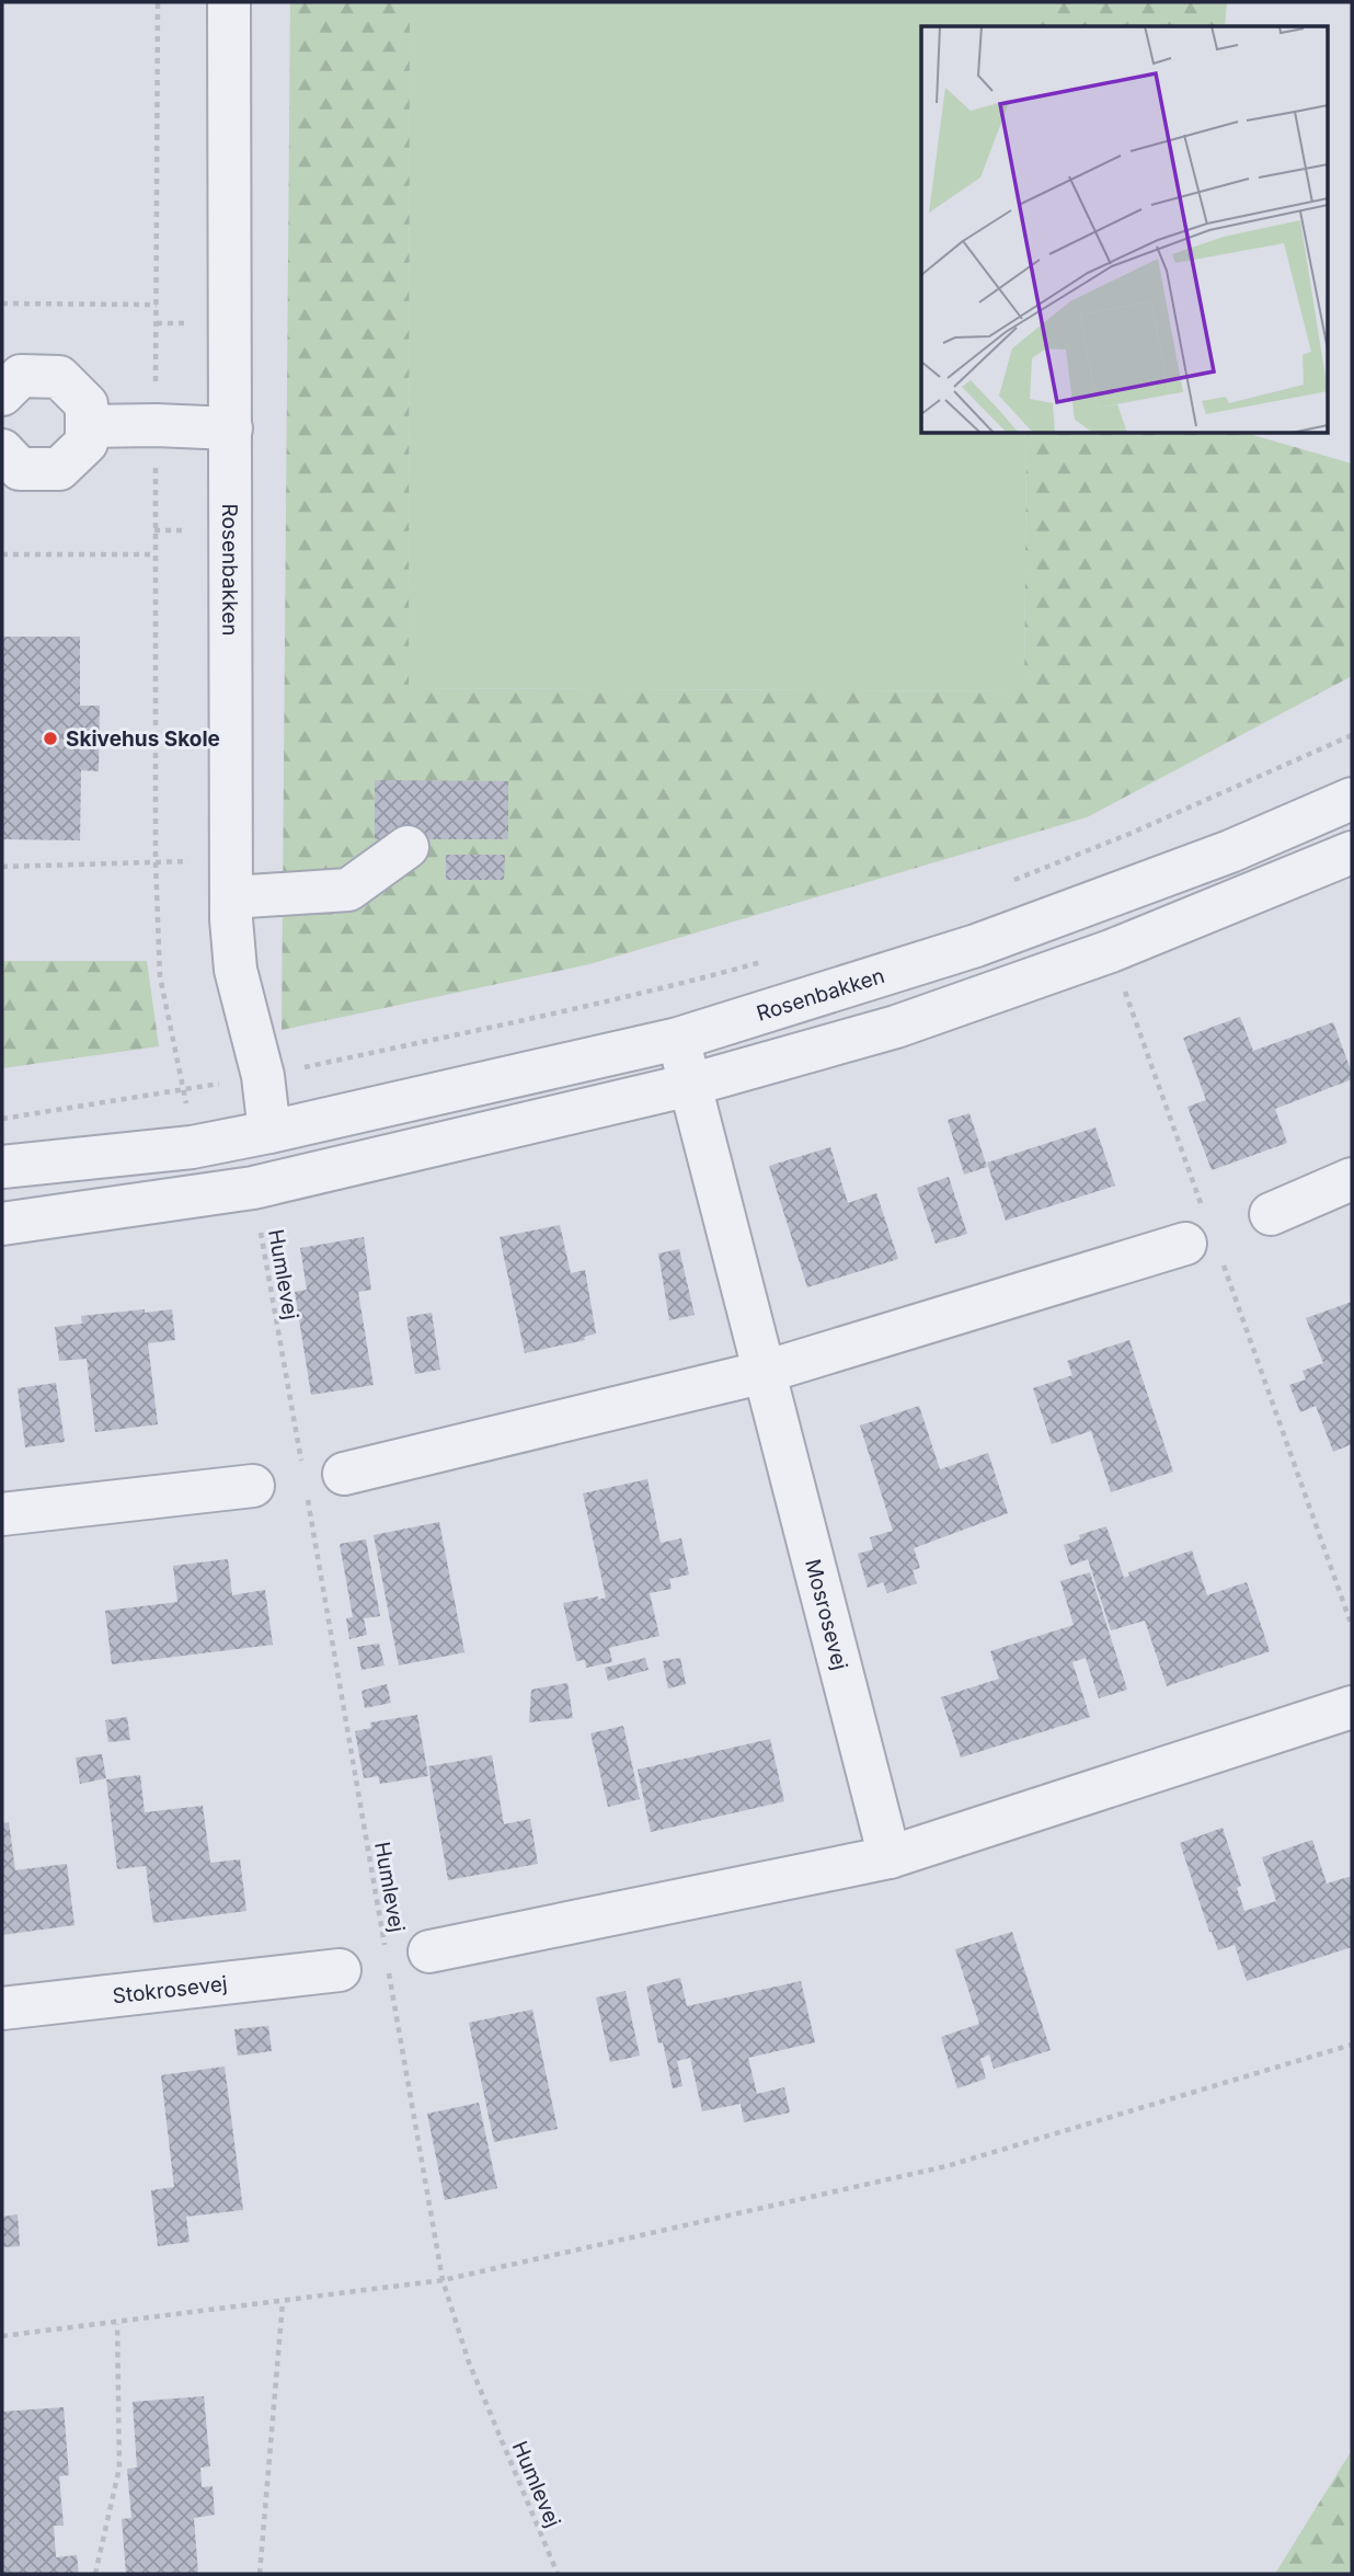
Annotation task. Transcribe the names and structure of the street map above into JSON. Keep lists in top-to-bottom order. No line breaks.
{"streets":{"street":["Rosenbakken","Mosrosevej","Stokrosevej"],"path":["Humlevej"]},"crossings":[["Rosenbakken","Mosrosevej"]],"places":["Skivehus Skole"]}
